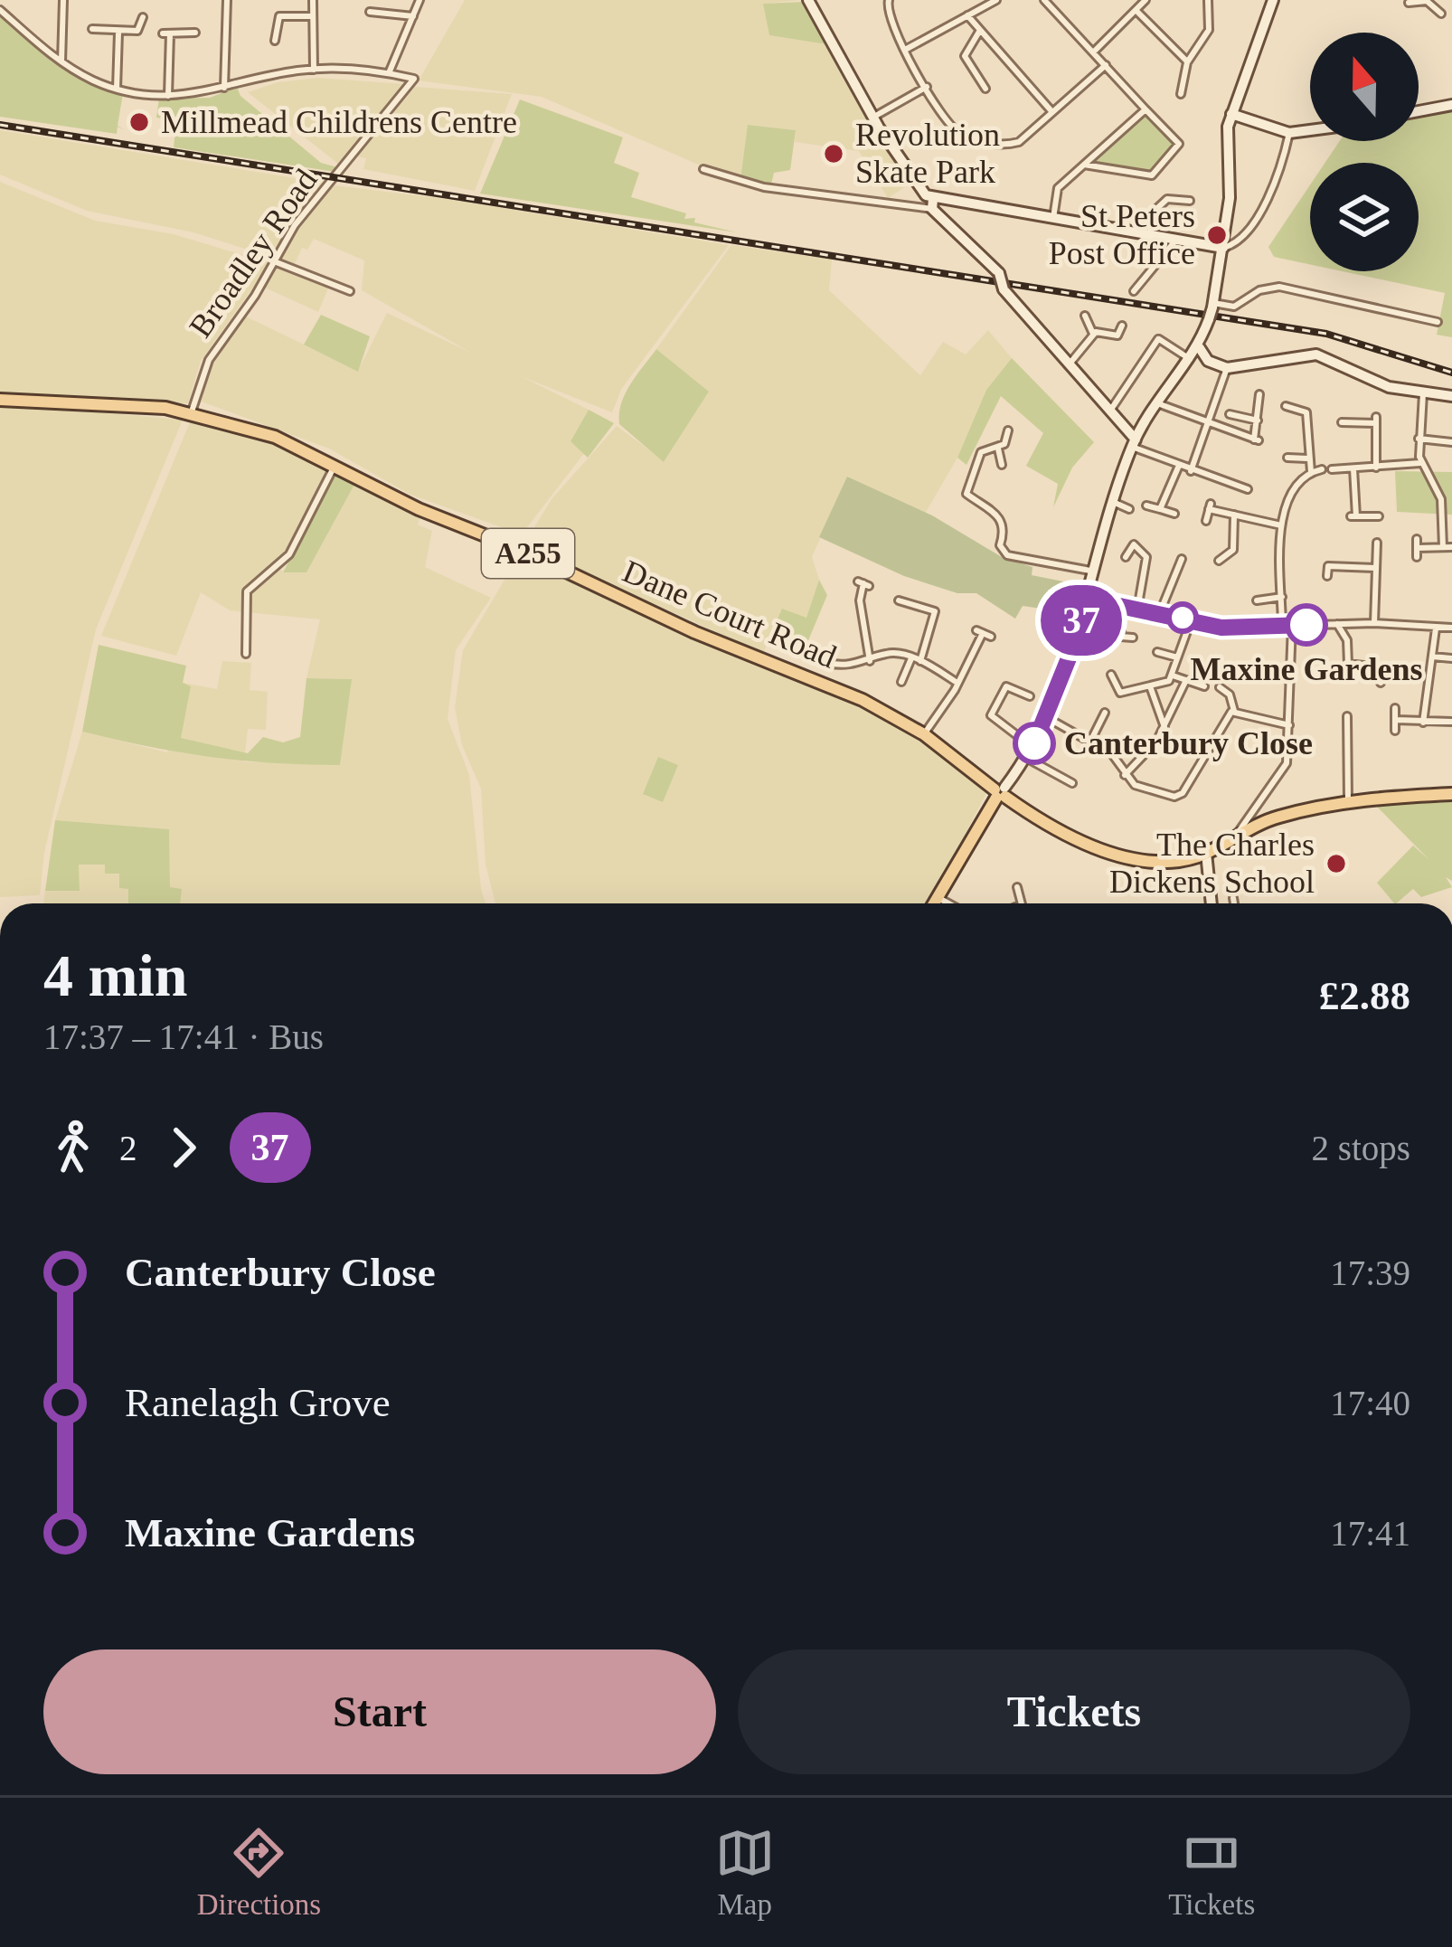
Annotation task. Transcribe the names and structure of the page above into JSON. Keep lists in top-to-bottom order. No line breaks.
{"streets":{"main road":["A255","Dane Court Road"],"street":["Broadley Road"]},"crossings":[["Broadley Road","A255"],["Broadley Road","Dane Court Road"],["A255","Dane Court Road"]],"places":["Millmead Childrens Centre","Revolution Skate Park","St Peters Post Office","Maxine Gardens","Canterbury Close","The Charles Dickens School"],"lines":["bus line 37"],"north":"top","page":{"on_map":"37","heading":["4 min","17:37 – 17:41 · Bus","£2.88"],"legs":["2","37","2 stops"],"list":[{"name":"Canterbury Close","value":"17:39"},{"name":"Ranelagh Grove","value":"17:40"},{"name":"Maxine Gardens","value":"17:41"}],"buttons":["Start","Tickets"],"tabs":["Directions","Map","Tickets"]}}
